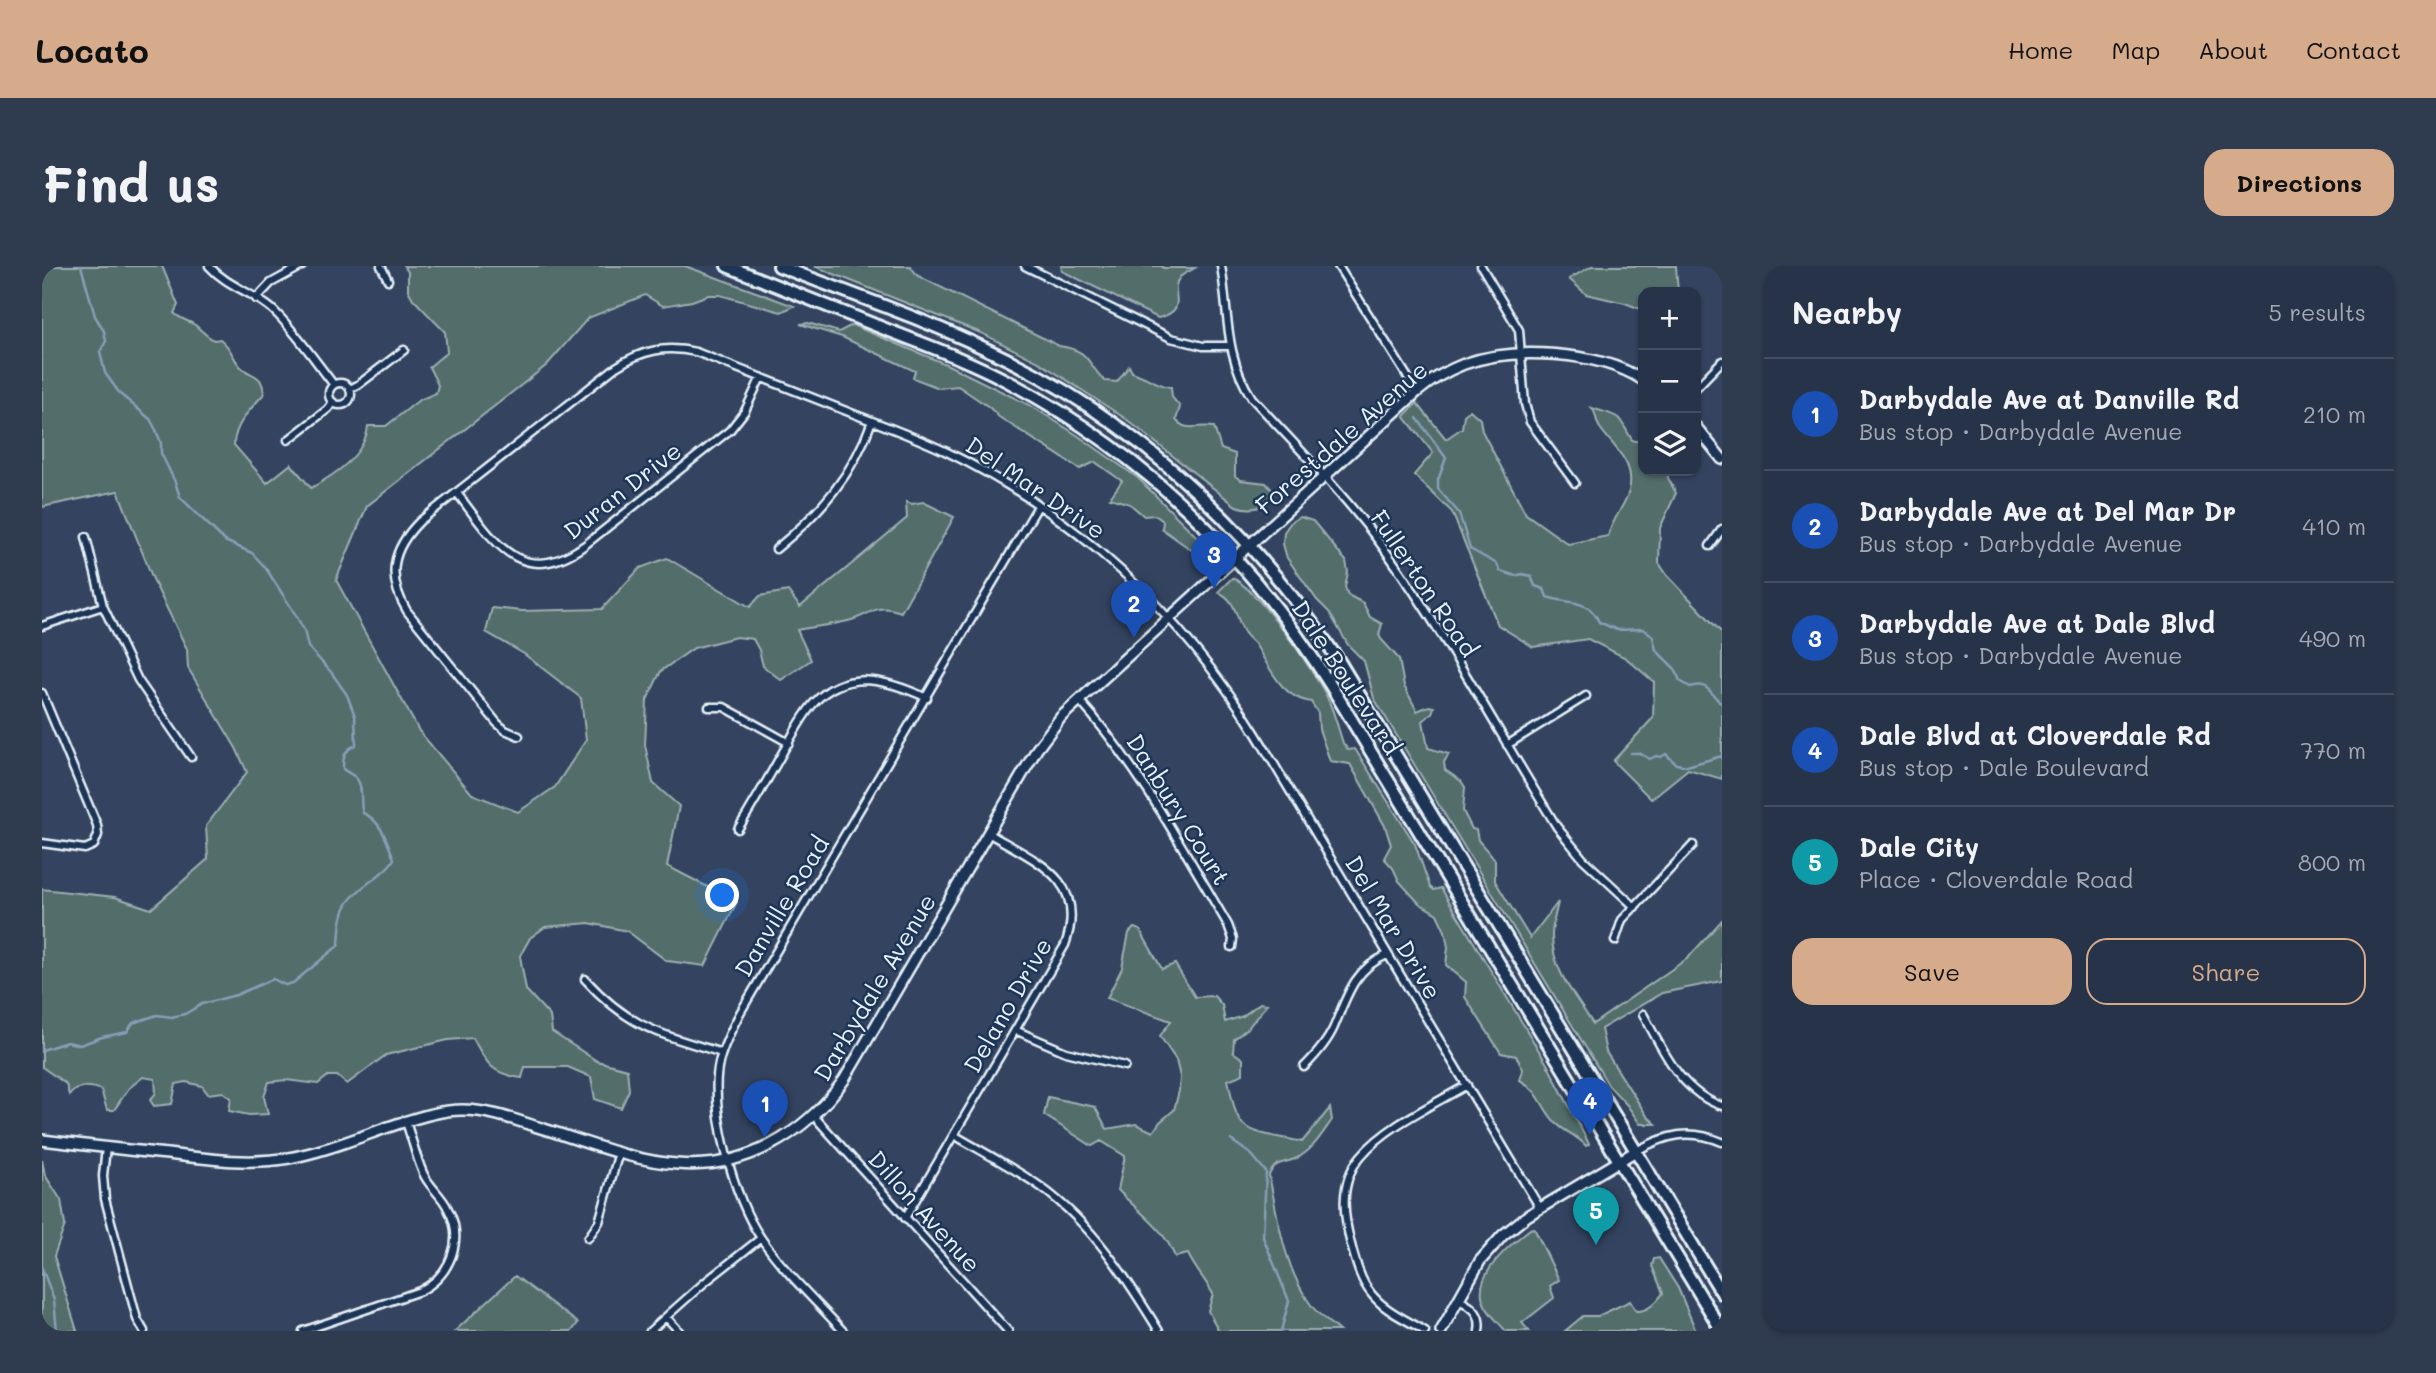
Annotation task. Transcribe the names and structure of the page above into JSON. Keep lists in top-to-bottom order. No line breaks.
{"streets":{"main road":["Dale Boulevard"],"street":["Forestdale Avenue","Del Mar Drive","Duran Drive","Fullerton Road","Danbury Court","Danville Road","Darbydale Avenue","Delano Drive","Dillon Avenue"]},"crossings":[["Forestdale Avenue","Fullerton Road"],["Forestdale Avenue","Dale Boulevard"],["Forestdale Avenue","Darbydale Avenue"],["Del Mar Drive","Duran Drive"],["Del Mar Drive","Danville Road"],["Del Mar Drive","Darbydale Avenue"],["Dale Boulevard","Darbydale Avenue"],["Danbury Court","Darbydale Avenue"],["Danville Road","Darbydale Avenue"],["Darbydale Avenue","Delano Drive"],["Darbydale Avenue","Dillon Avenue"],["Delano Drive","Dillon Avenue"]],"page":{"header":"Locato","nav":["Home","Map","About","Contact"],"buttons":["Directions",["Save","Share"]],"title":"Find us","heading":["Nearby","5 results"],"map_buttons":["+","−"],"list":[{"mark":"1","name":"Darbydale Ave at Danville Rd","note":"Bus stop · Darbydale Avenue","value":"210 m"},{"mark":"2","name":"Darbydale Ave at Del Mar Dr","note":"Bus stop · Darbydale Avenue","value":"410 m"},{"mark":"3","name":"Darbydale Ave at Dale Blvd","note":"Bus stop · Darbydale Avenue","value":"490 m"},{"mark":"4","name":"Dale Blvd at Cloverdale Rd","note":"Bus stop · Dale Boulevard","value":"770 m"},{"mark":"5","name":"Dale City","note":"Place · Cloverdale Road","value":"800 m"}],"pins":["3","2","4","1","5"]}}
